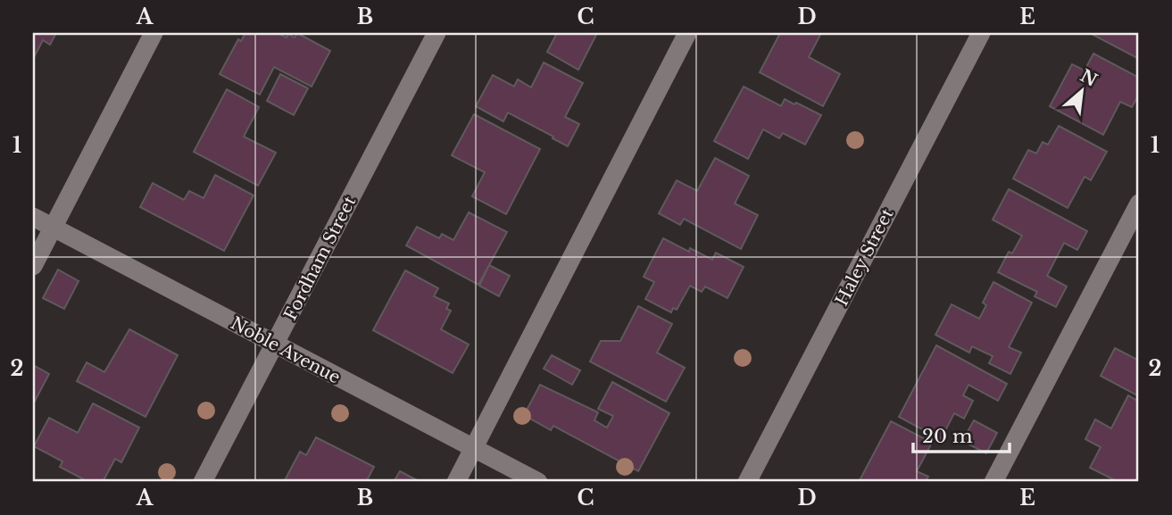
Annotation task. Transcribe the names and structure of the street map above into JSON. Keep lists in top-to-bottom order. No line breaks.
{"streets":{"street":["Haley Street","Fordham Street","Noble Avenue"]},"crossings":[["Fordham Street","Noble Avenue"]],"scale_bar":"20 m","north":"top right","grid":{"columns":["A","B","C","D","E"],"rows":["1","2"]}}
